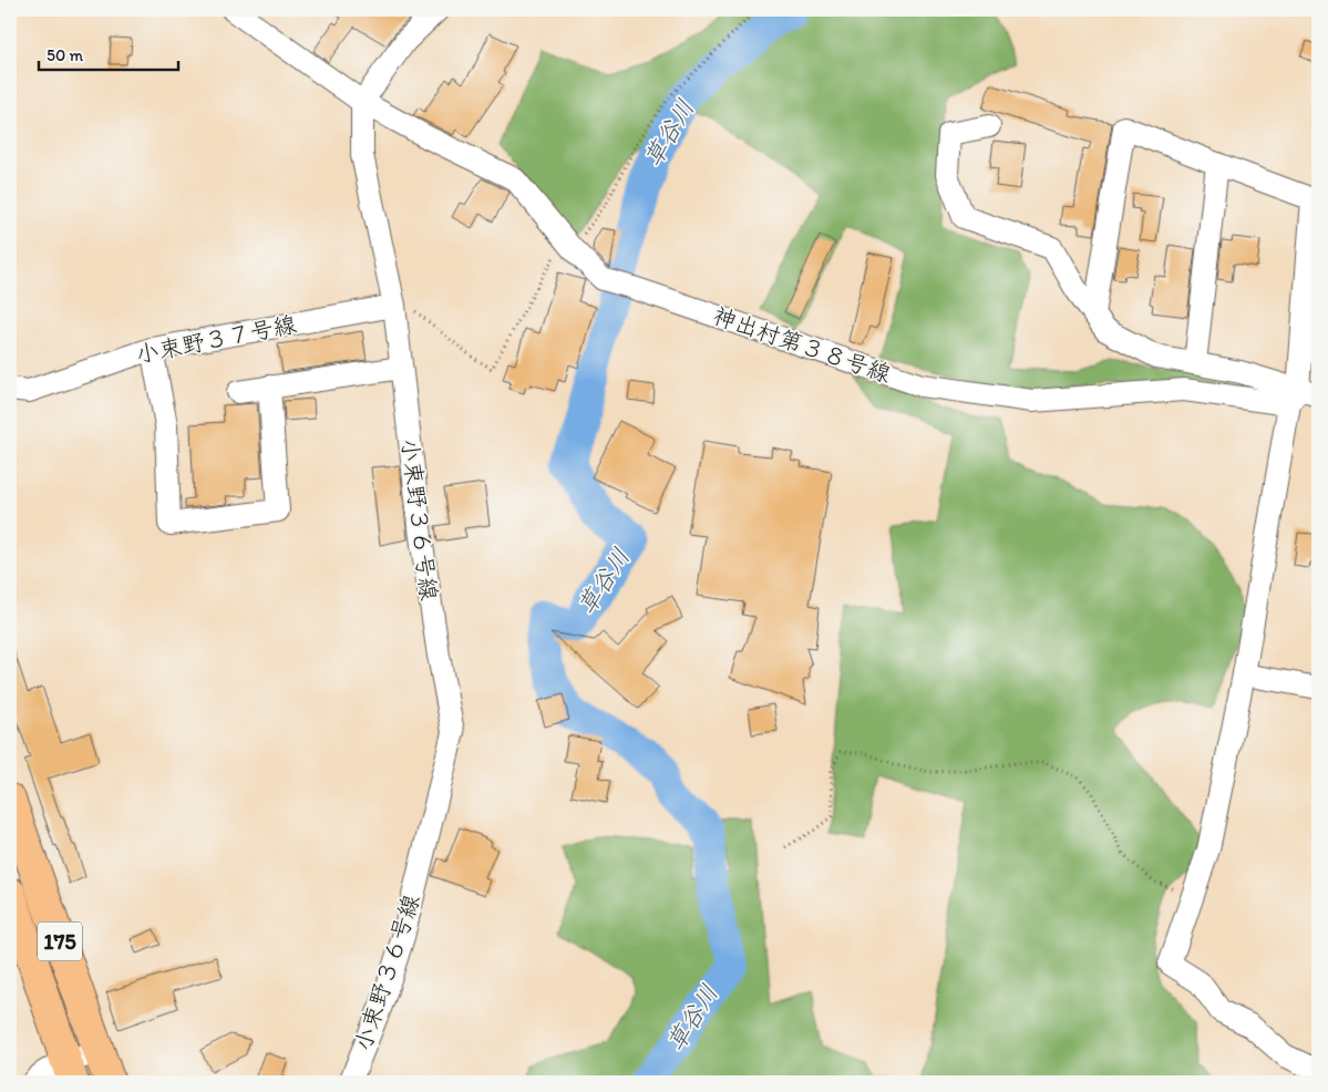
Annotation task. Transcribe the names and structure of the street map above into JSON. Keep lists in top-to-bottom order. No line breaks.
{"streets":{"highway":["175"],"street":["小束野３７号線","神出村第３８号線","小束野３６号線"]},"crossings":[["小束野３７号線","小束野３６号線"],["神出村第３８号線","小束野３６号線"]],"water":["草谷川"],"scale_bar":"50 m"}
